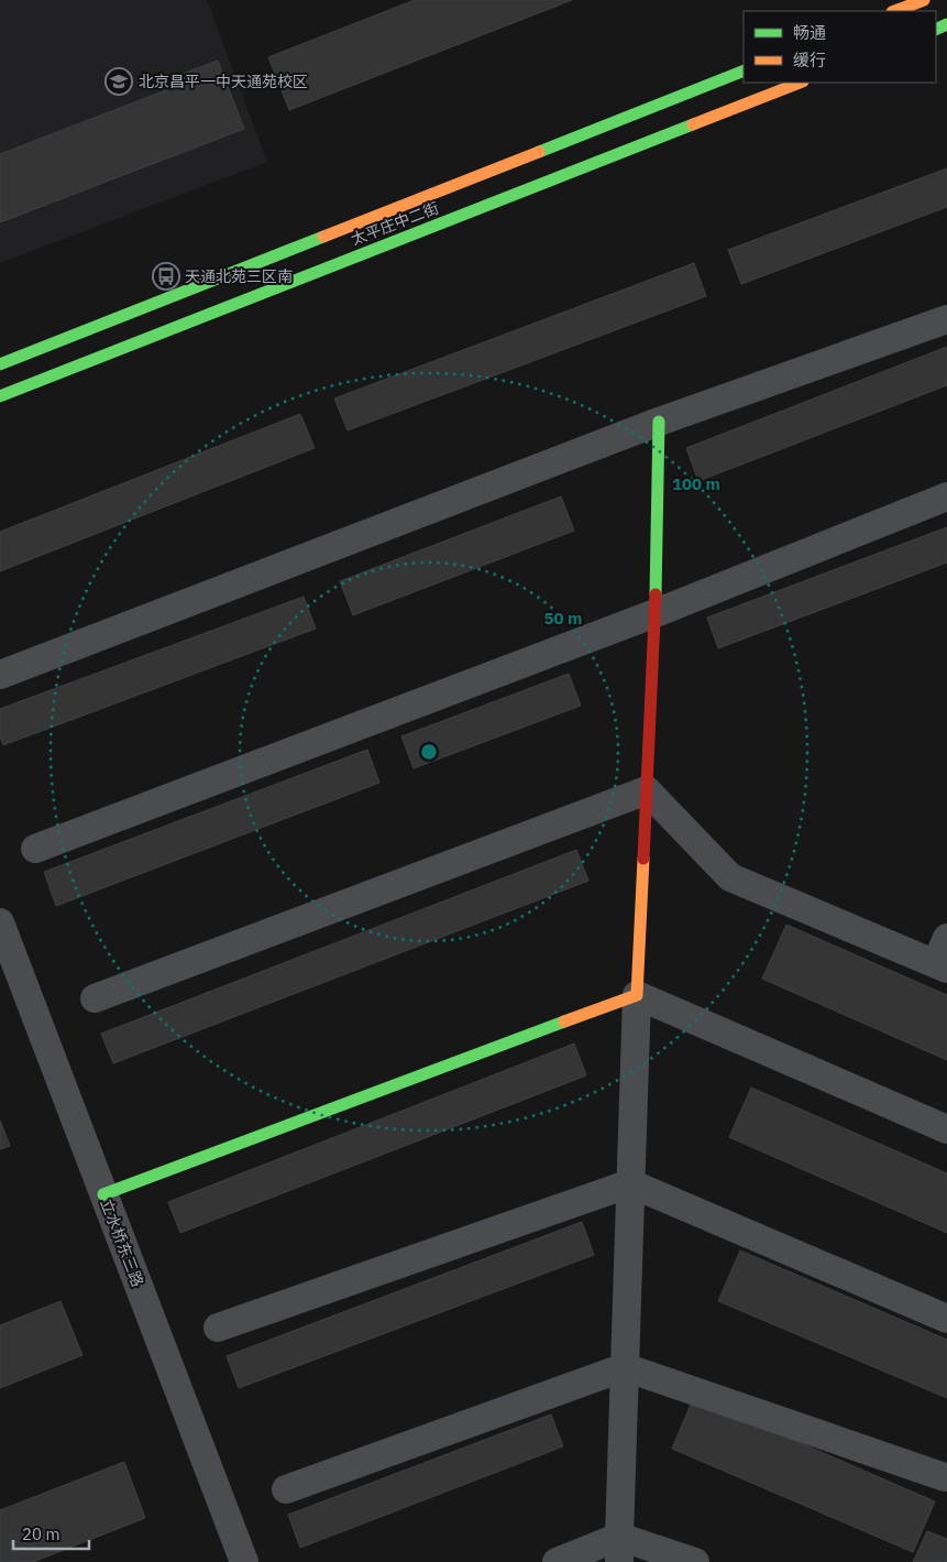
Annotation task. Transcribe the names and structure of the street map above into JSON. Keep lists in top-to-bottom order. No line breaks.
{"streets":{"main road":["太平庄中二街"],"street":["立水桥东三路"]},"places":{"school or university":["北京昌平一中天通苑校区"],"bus stop":["天通北苑三区南"]},"legend":["畅通","缓行"],"scale_bar":"20 m","rings":["100 m","50 m"]}
